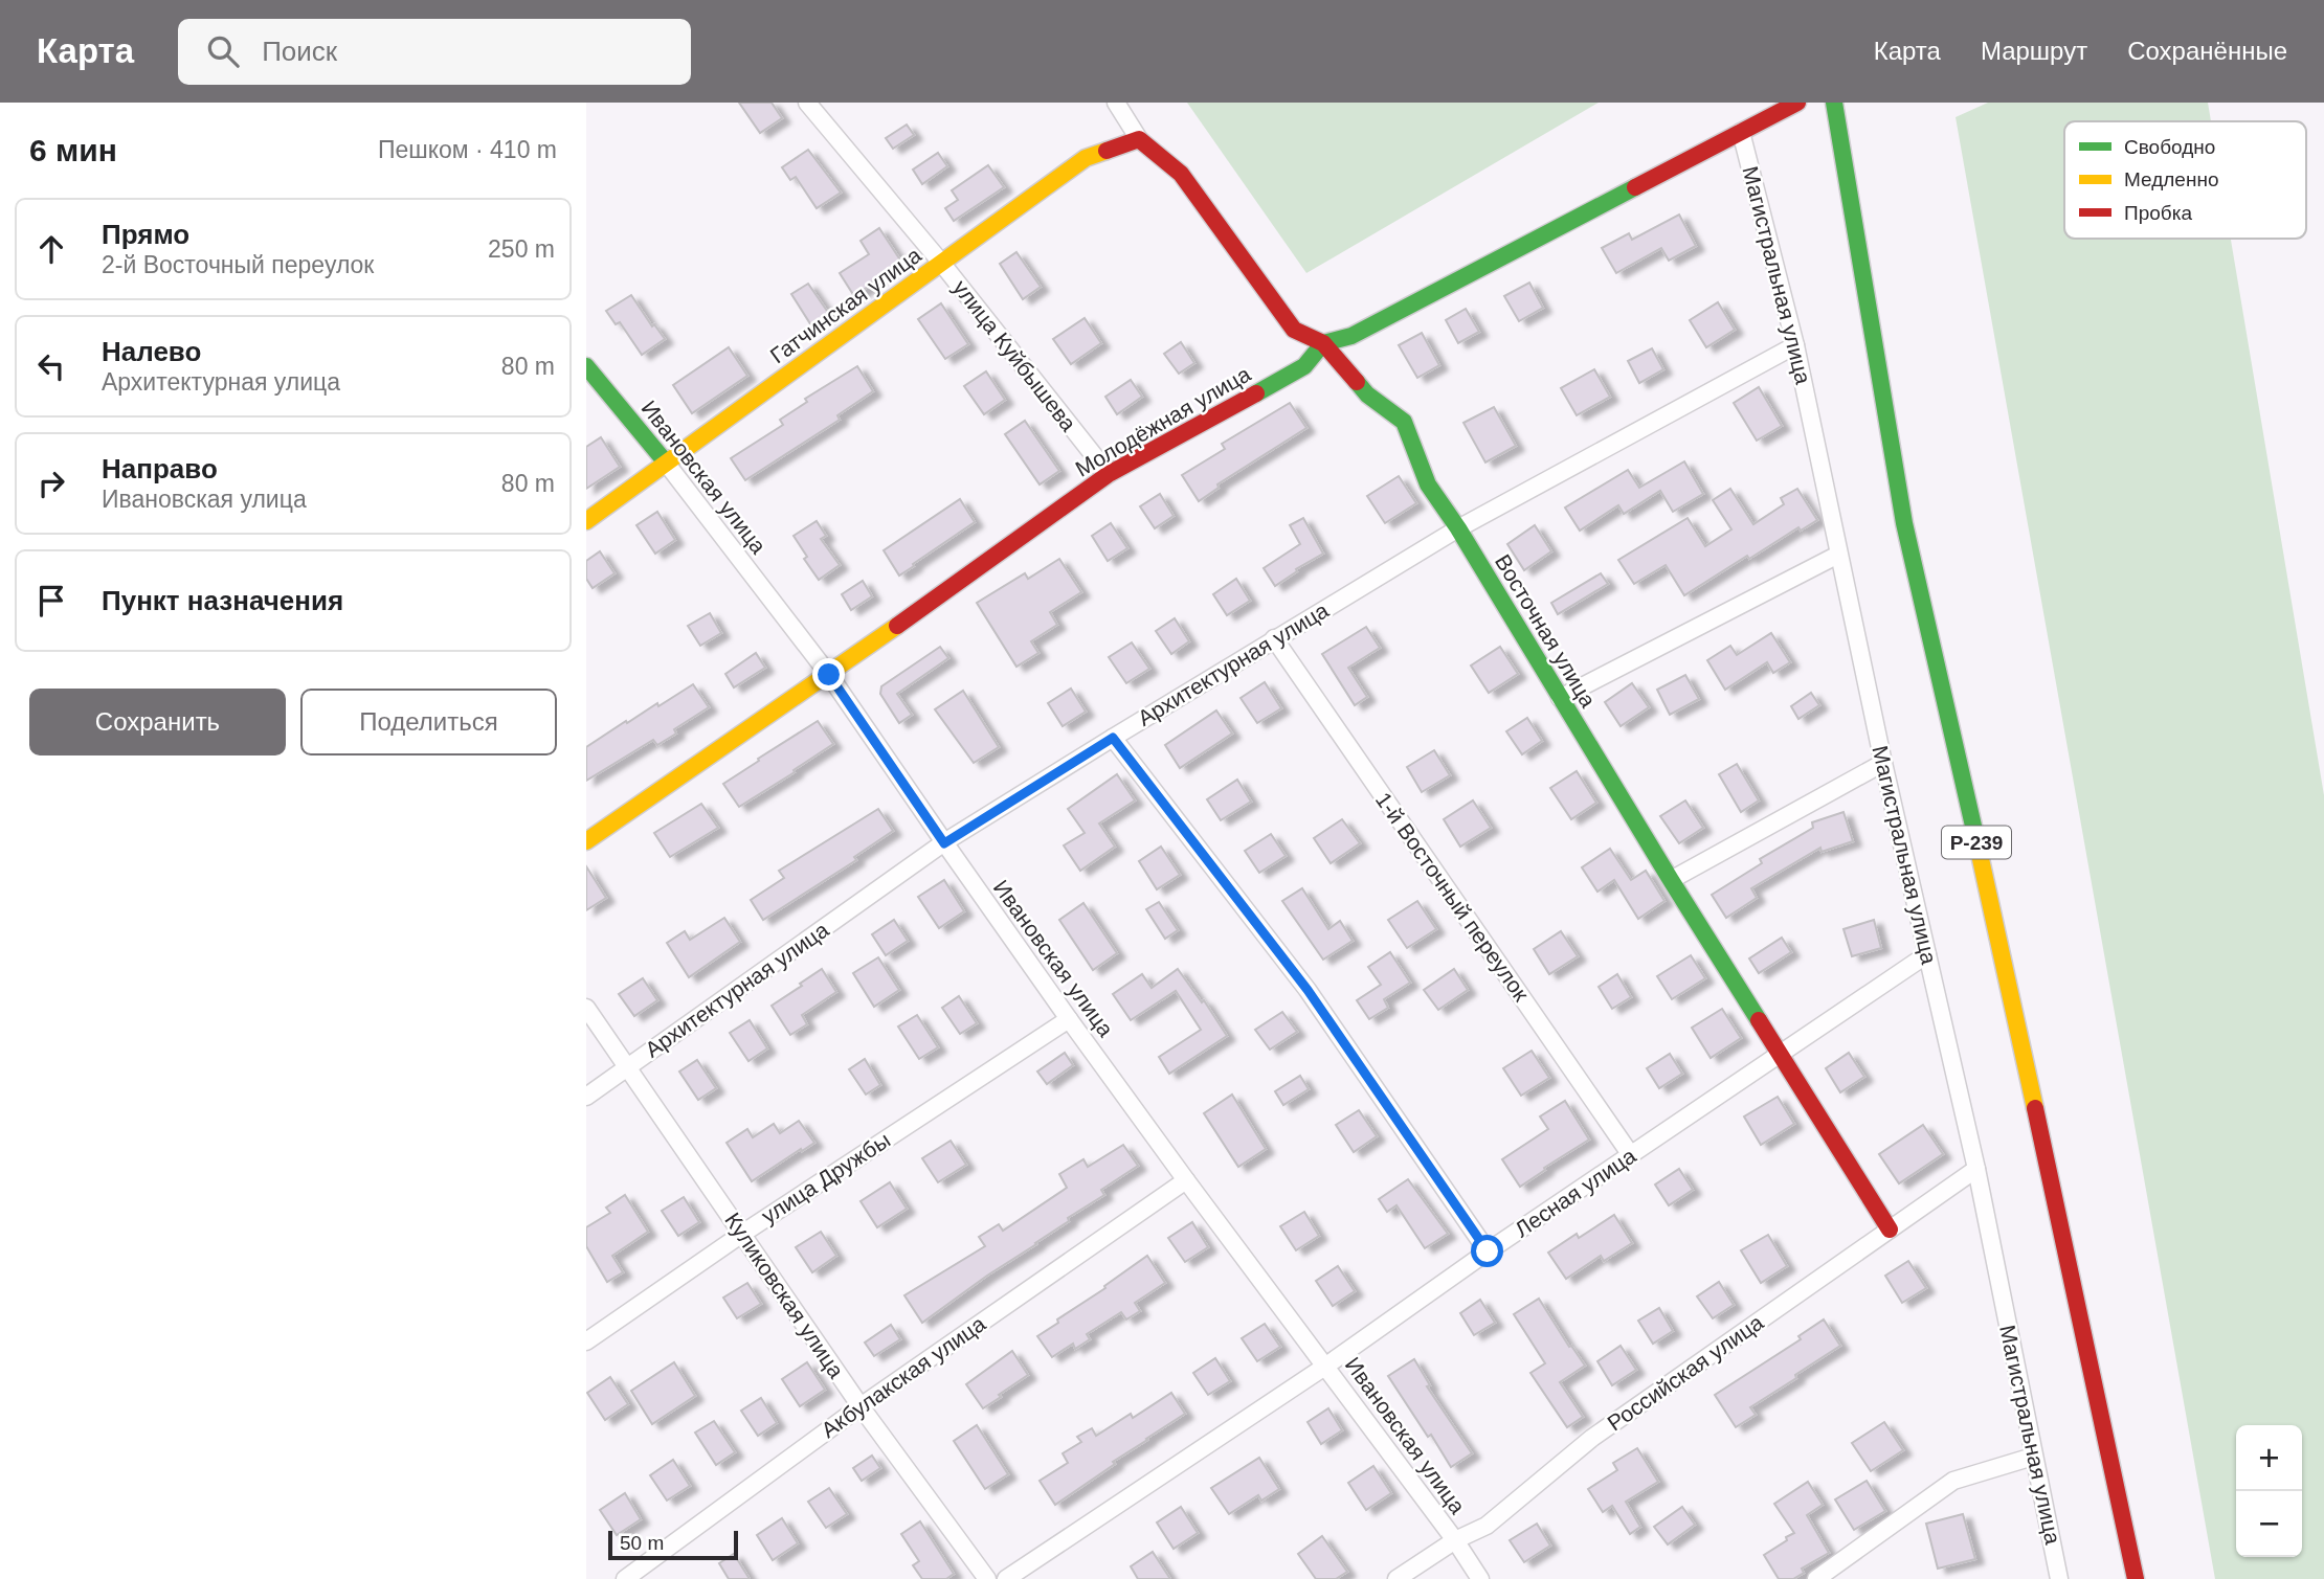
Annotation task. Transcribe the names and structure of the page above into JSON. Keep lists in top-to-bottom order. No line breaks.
{"streets":{"main road":["Гатчинская улица","Молодёжная улица","Ивановская улица","Восточная улица","Р-239"],"street":["Магистральная улица","улица Куйбышева","Архитектурная улица","1-й Восточный переулок","улица Дружбы","Лесная улица","Куликовская улица","Российская улица","Акбулакская улица"]},"crossings":[["Магистральная улица","Архитектурная улица"],["Магистральная улица","Лесная улица"],["Магистральная улица","Российская улица"],["Гатчинская улица","улица Куйбышева"],["Гатчинская улица","Ивановская улица"],["Гатчинская улица","Восточная улица"],["улица Куйбышева","Молодёжная улица"],["Молодёжная улица","Ивановская улица"],["Молодёжная улица","Восточная улица"],["Ивановская улица","Архитектурная улица"],["Ивановская улица","улица Дружбы"],["Ивановская улица","Лесная улица"],["Ивановская улица","Российская улица"],["Ивановская улица","Акбулакская улица"],["Восточная улица","Архитектурная улица"],["Восточная улица","Лесная улица"],["Восточная улица","Российская улица"],["Архитектурная улица","1-й Восточный переулок"],["Архитектурная улица","Куликовская улица"],["1-й Восточный переулок","Лесная улица"],["улица Дружбы","Куликовская улица"],["Куликовская улица","Акбулакская улица"]],"legend":["Свободно","Медленно","Пробка"],"scale_bar":"50 m","page":{"header":"Карта","search":"Поиск","nav":["Карта","Маршрут","Сохранённые"],"heading":["6 мин","Пешком · 410 m"],"list":[["Прямо","2-й Восточный переулок","250 m"],["Налево","Архитектурная улица","80 m"],["Направо","Ивановская улица","80 m"],"Пункт назначения"],"buttons":["Сохранить","Поделиться"],"map_buttons":["+","−"],"scale":"50 m"}}
